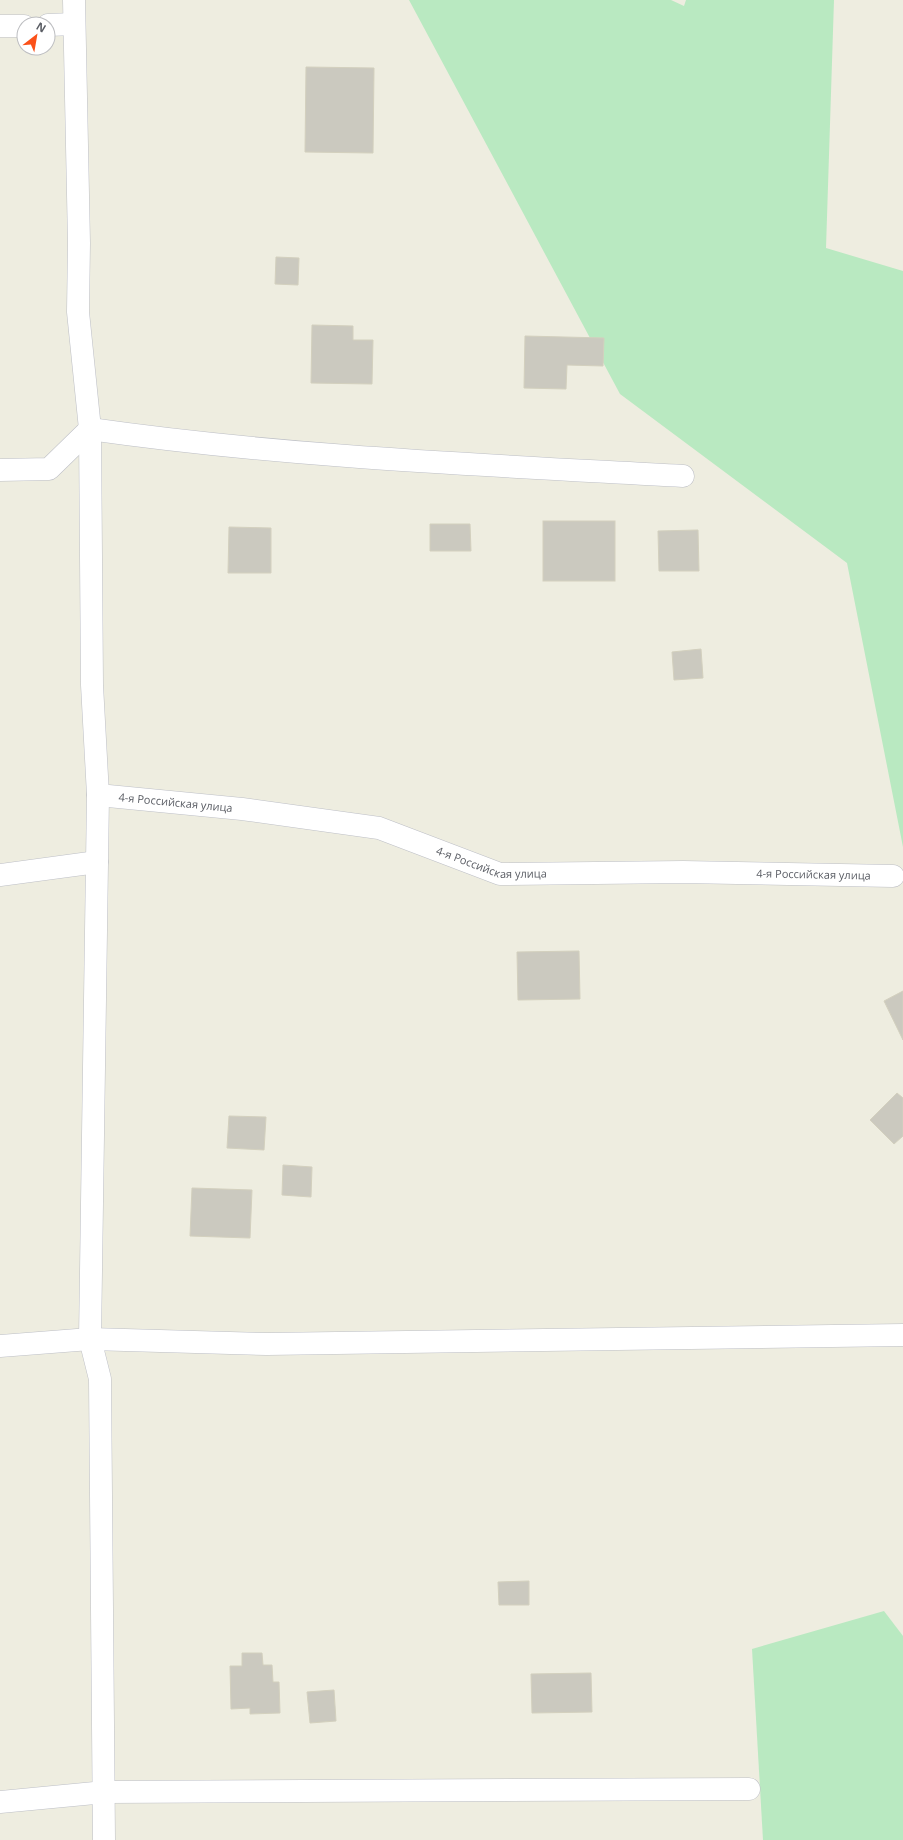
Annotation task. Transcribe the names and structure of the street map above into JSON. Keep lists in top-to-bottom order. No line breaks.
{"streets":{"street":["4-я Российская улица"]},"north":"top right"}
